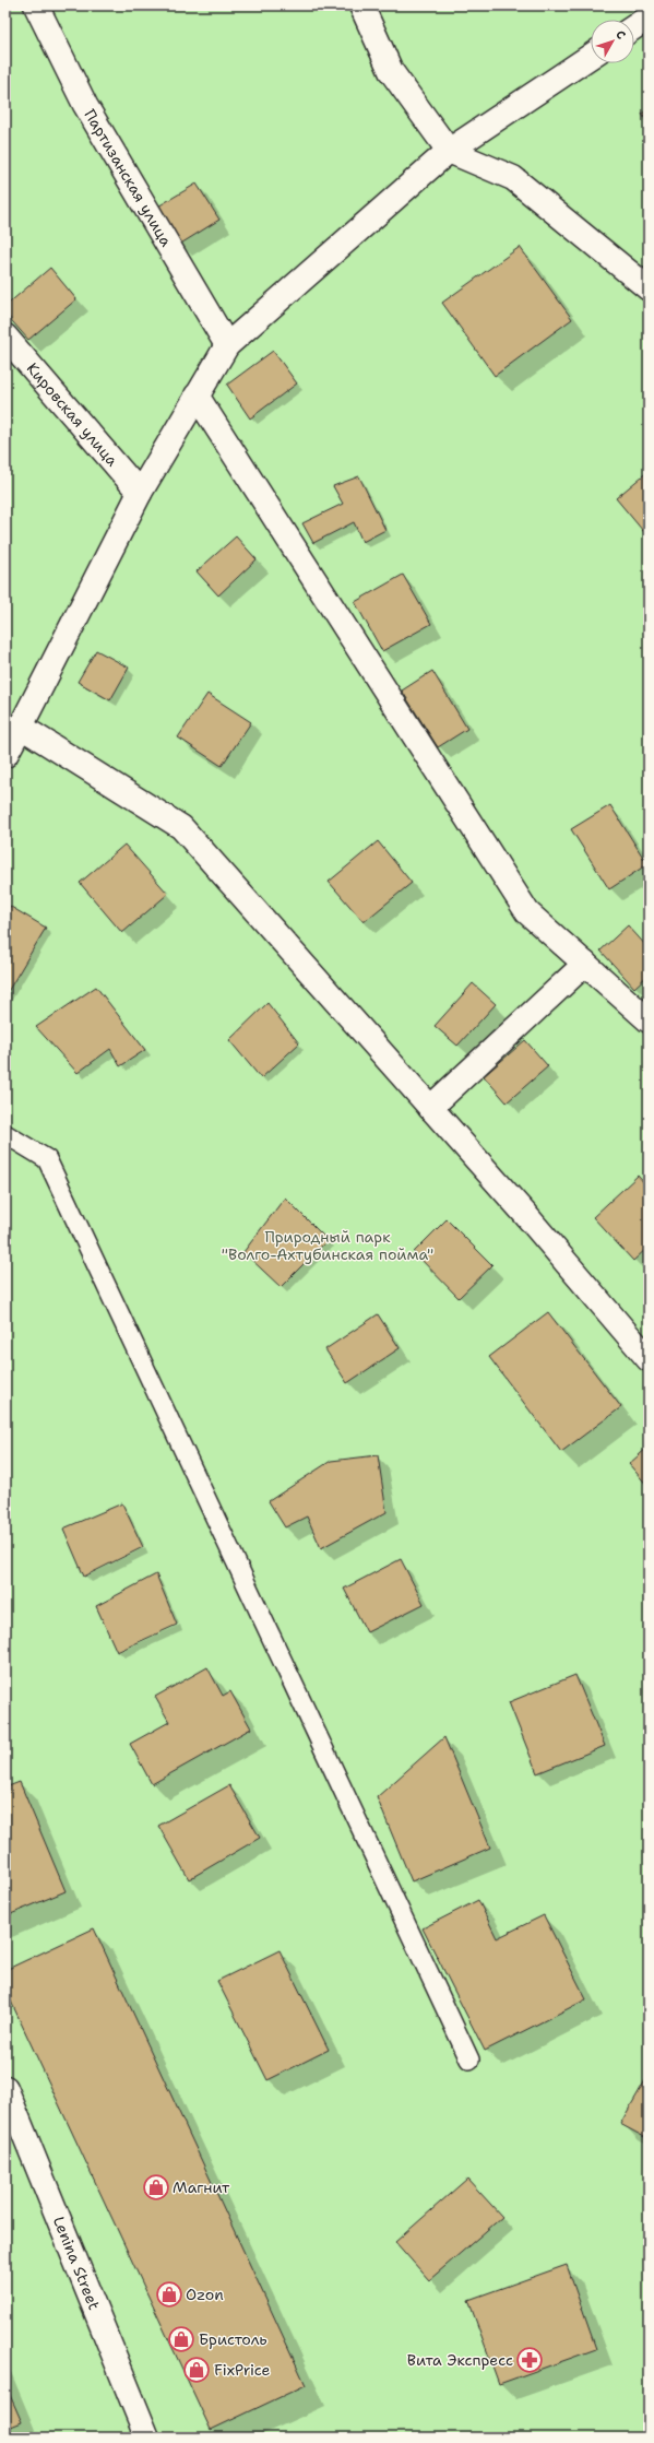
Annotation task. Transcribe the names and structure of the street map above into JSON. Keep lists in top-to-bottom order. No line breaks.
{"streets":{"street":["Партизанская улица","Кировская улица","Lenina Street"]},"parks":["Природный парк \"Волго-Ахтубинская пойма\""],"places":{"shop":["Магнит","Ozon","Бристоль","FixPrice"],"pharmacy":["Вита Экспресс"]},"north":"top right"}
